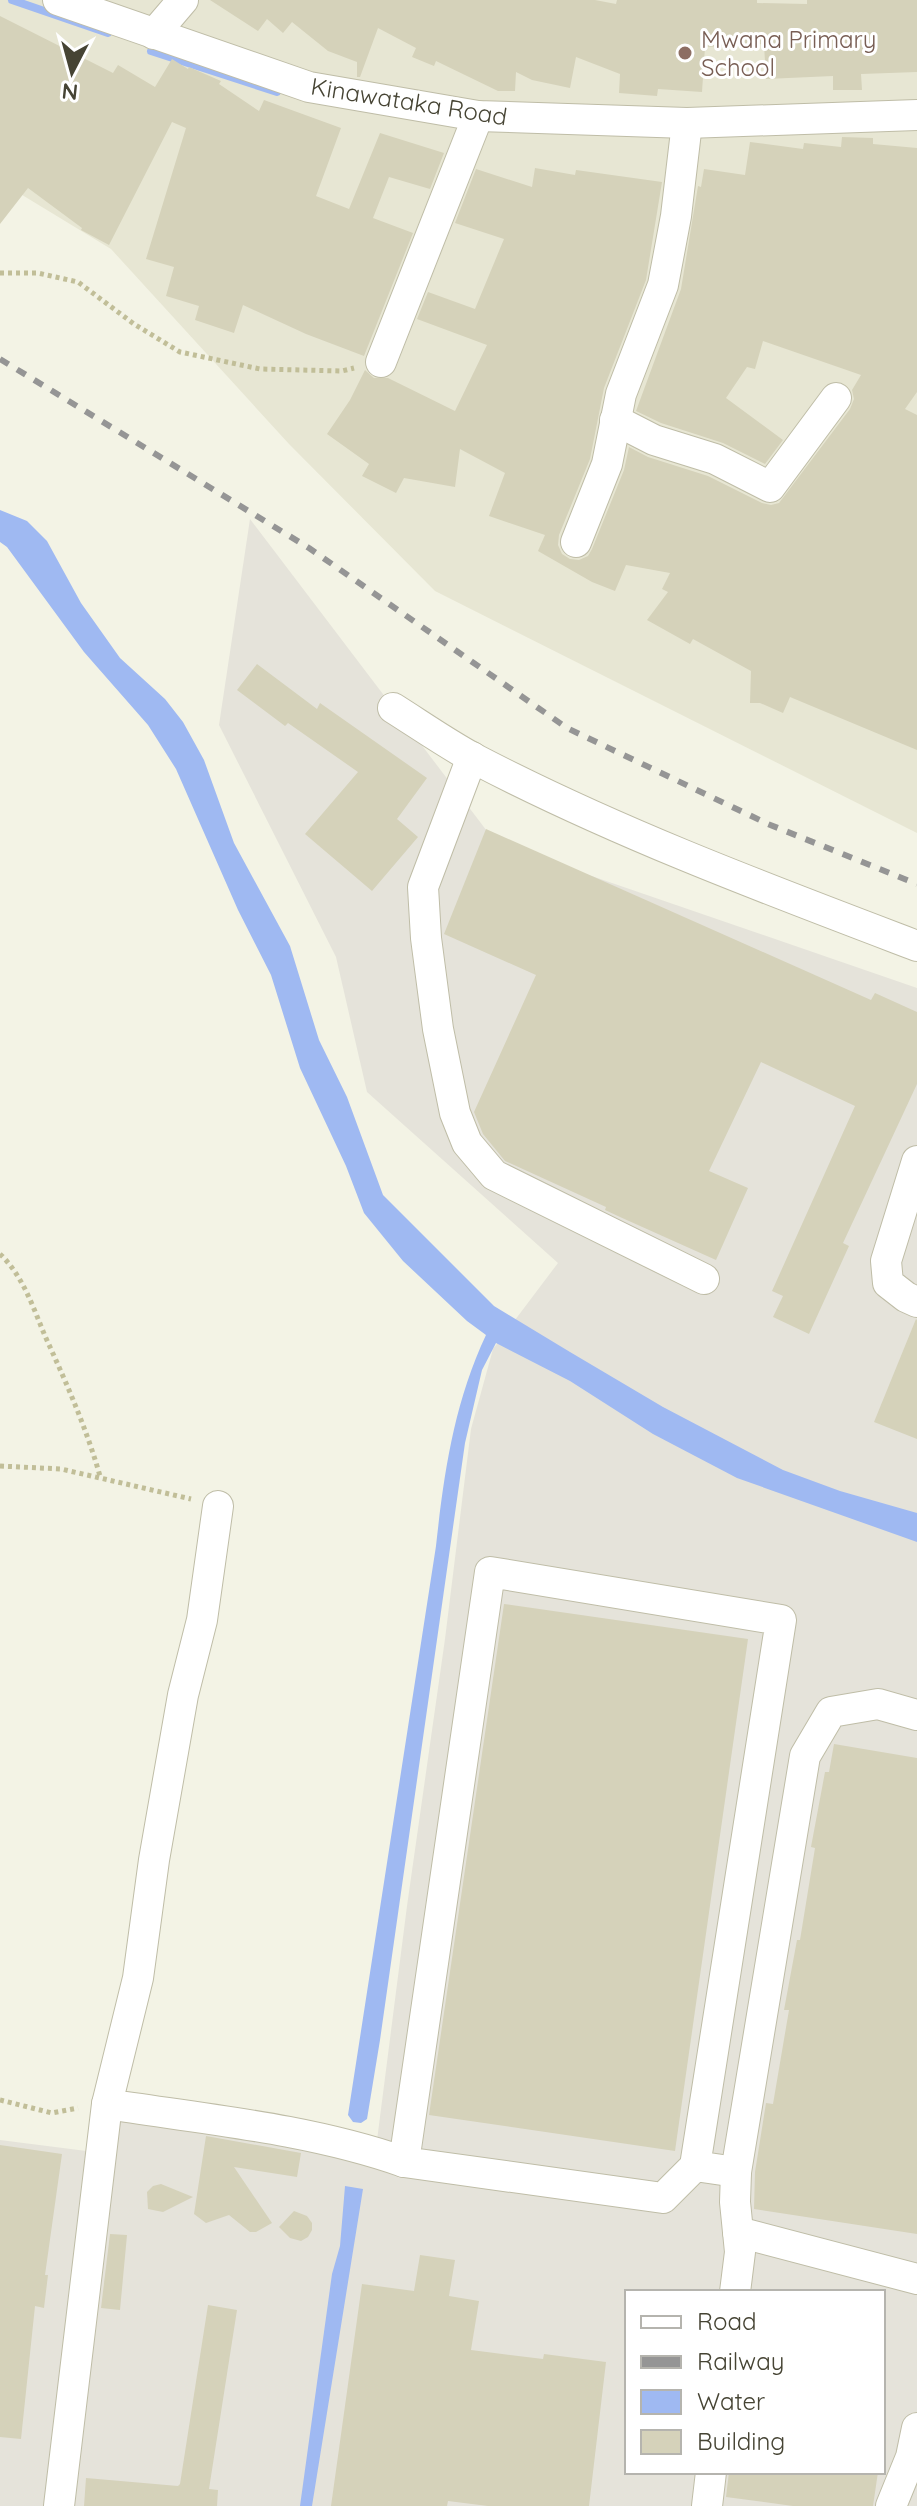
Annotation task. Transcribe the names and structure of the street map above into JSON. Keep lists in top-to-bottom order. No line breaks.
{"streets":{"street":["Kinawataka Road"]},"places":["Mwana Primary School"],"legend":["Road","Railway","Water","Building"],"north":"bottom"}
